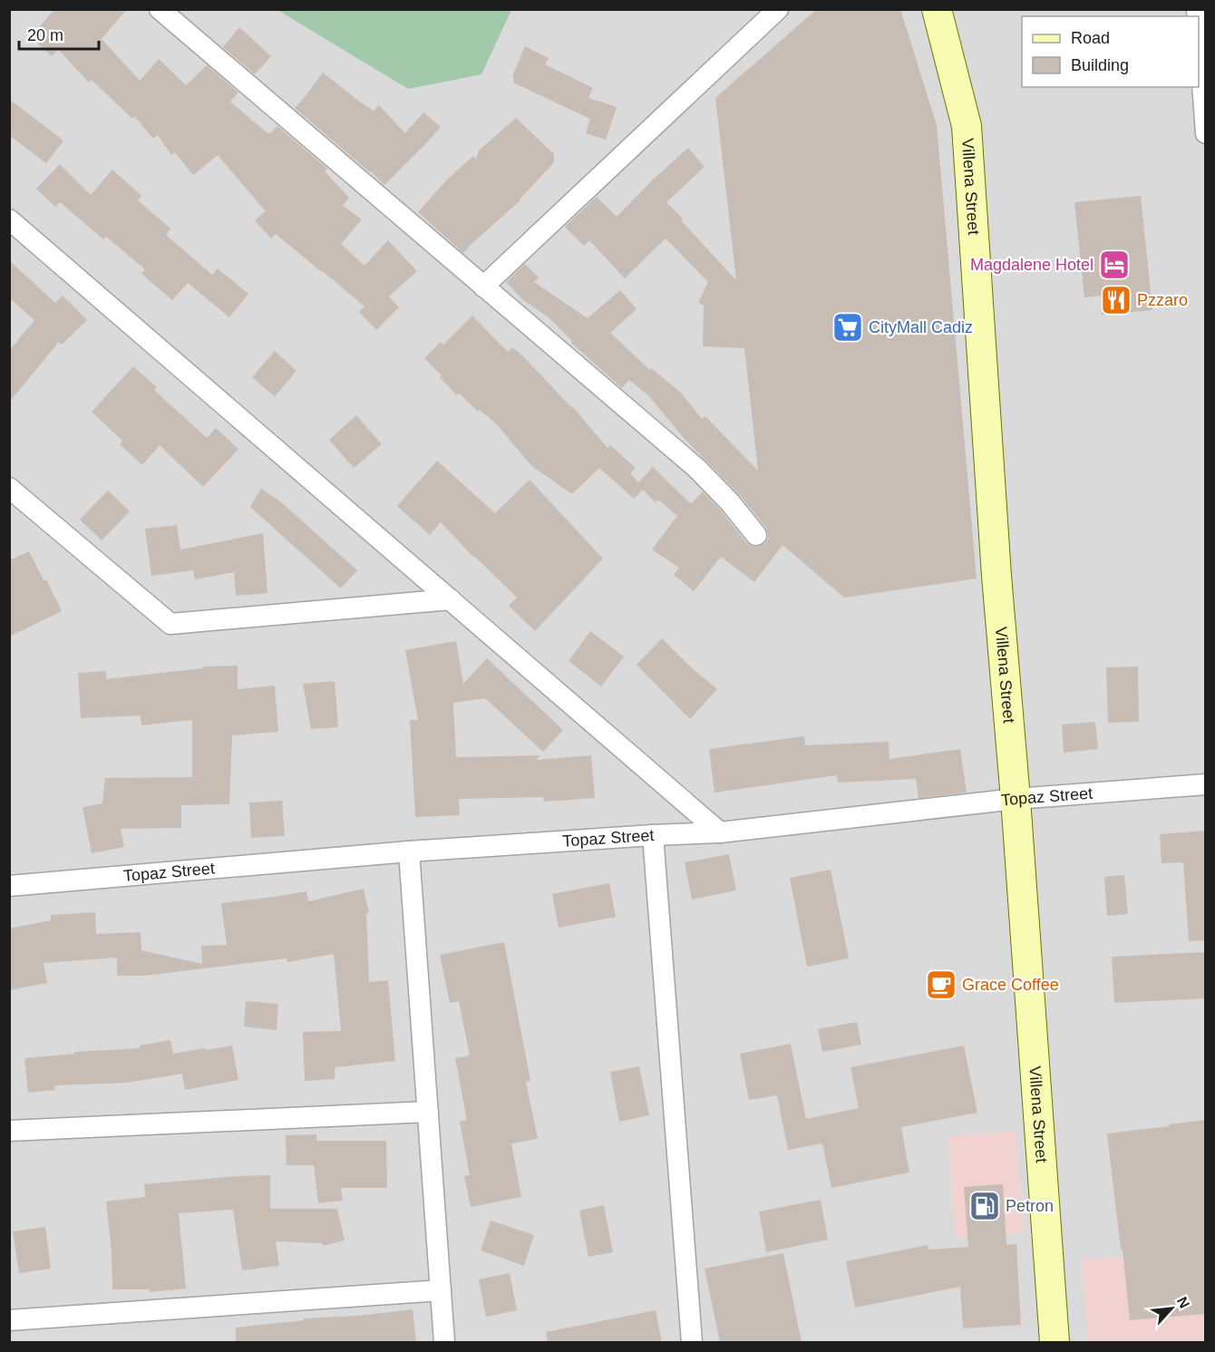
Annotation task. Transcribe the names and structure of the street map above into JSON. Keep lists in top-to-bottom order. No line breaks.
{"streets":{"main road":["Villena Street"],"street":["Topaz Street"]},"crossings":[["Villena Street","Topaz Street"]],"places":{"hotel":["Magdalene Hotel"],"restaurant":["Pzzaro"],"supermarket":["CityMall Cadiz"],"cafe":["Grace Coffee"],"fuel station":["Petron"]},"legend":["Road","Building"],"scale_bar":"20 m","north":"top right"}
